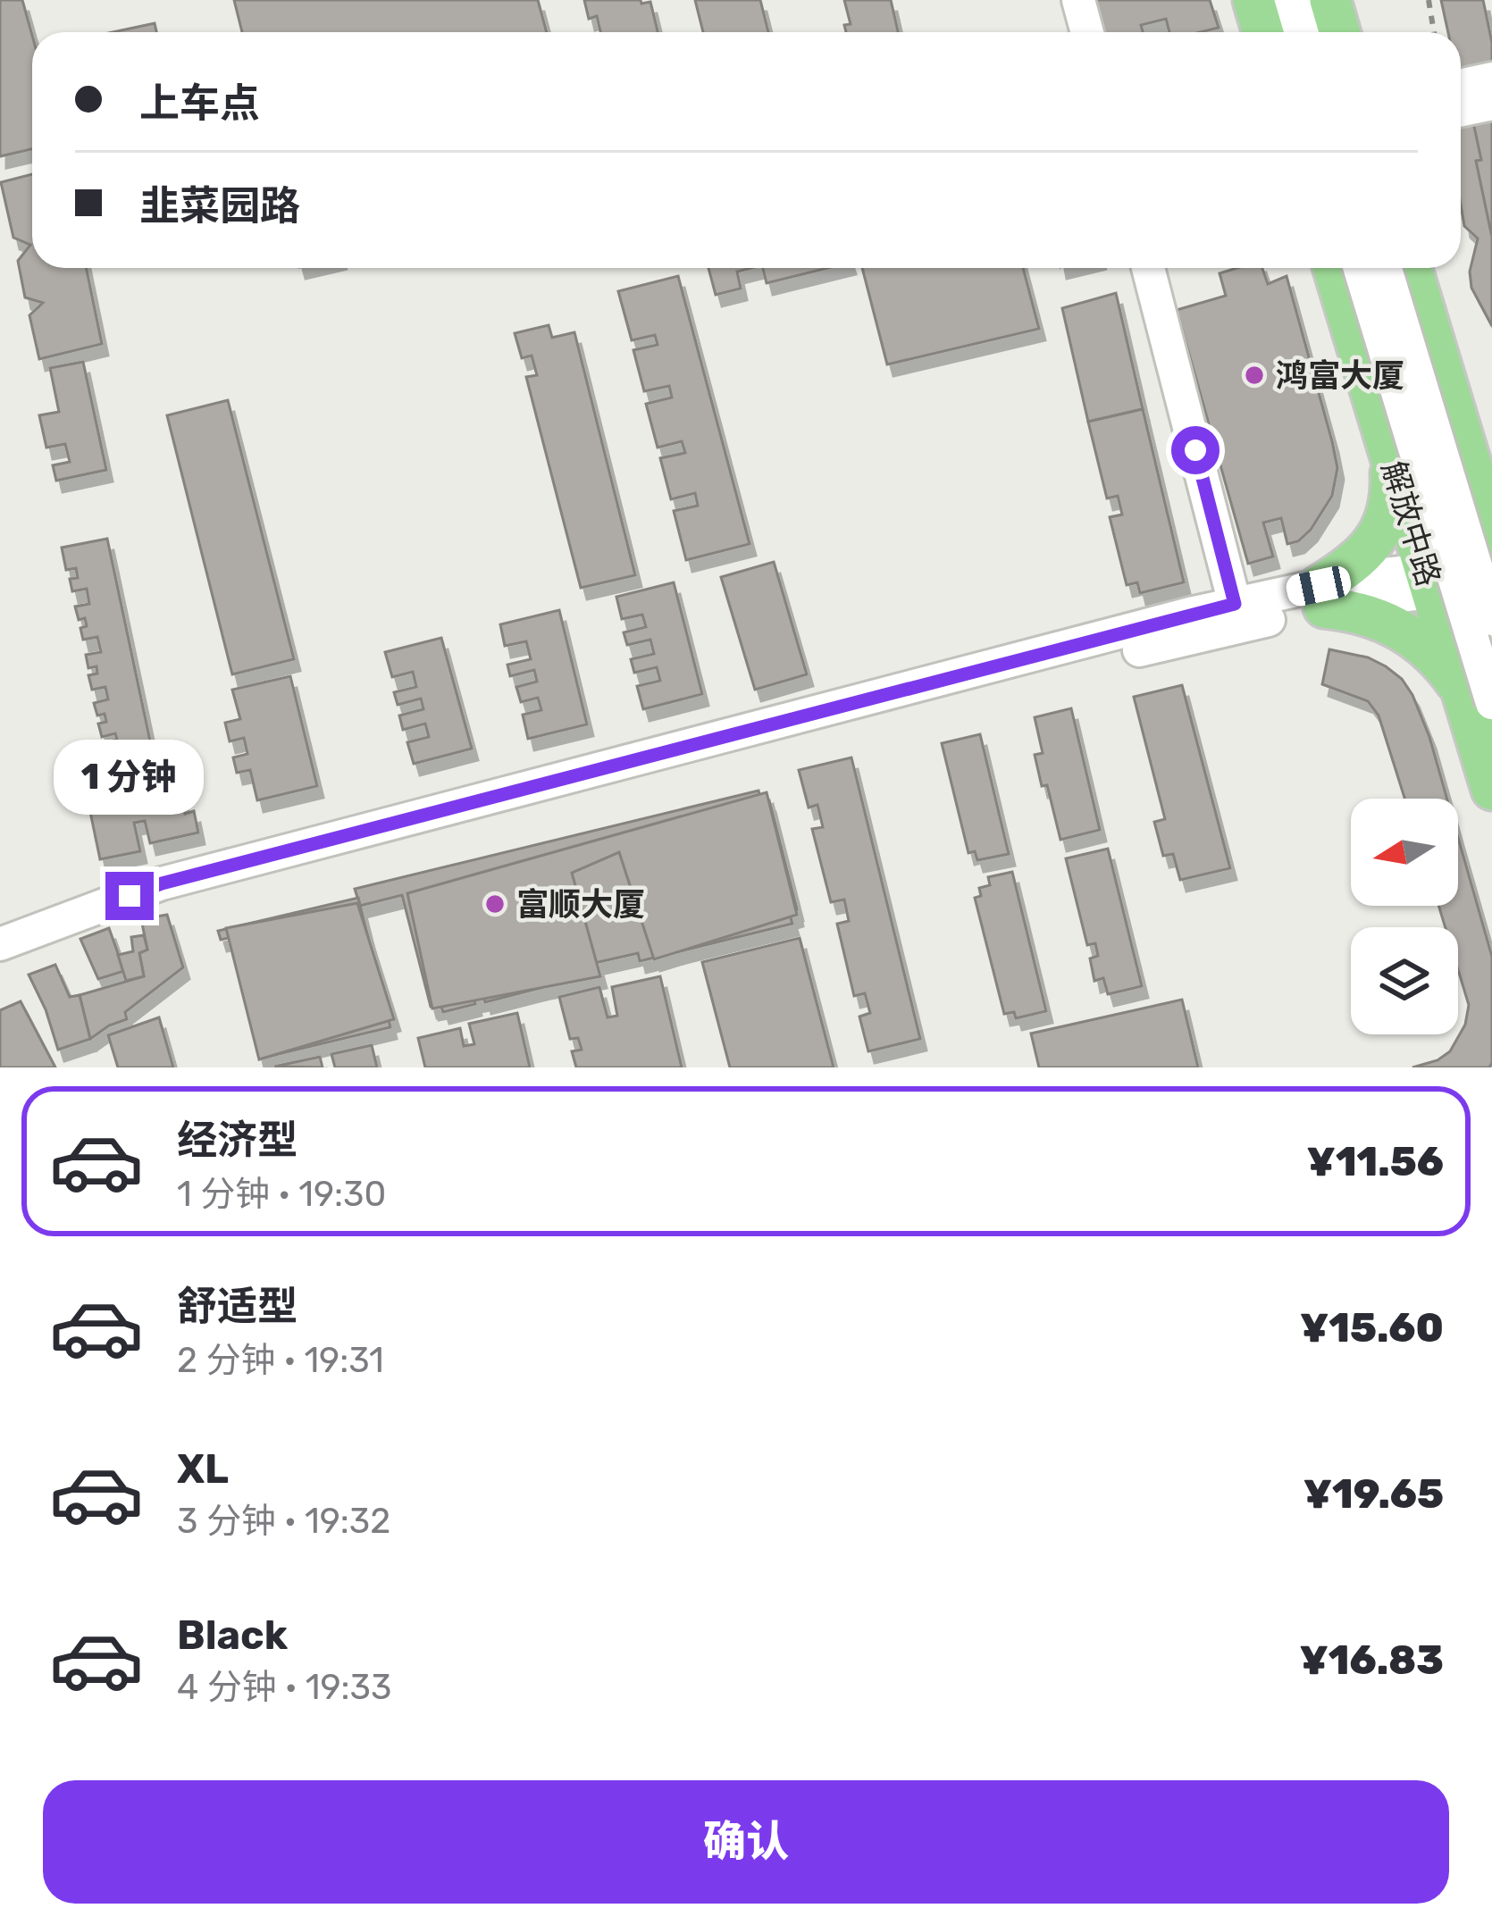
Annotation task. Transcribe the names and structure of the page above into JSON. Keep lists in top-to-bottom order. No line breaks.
{"streets":{"main road":["解放中路"]},"places":["鸿富大厦","富顺大厦"],"north":"left","page":{"banner":["上车点","韭菜园路"],"bubble":"1 分钟","list":[{"name":"经济型","note":"1 分钟 · 19:30","value":"¥11.56"},{"name":"舒适型","note":"2 分钟 · 19:31","value":"¥15.60"},{"name":"XL","note":"3 分钟 · 19:32","value":"¥19.65"},{"name":"Black","note":"4 分钟 · 19:33","value":"¥16.83"}],"buttons":"确认"}}
